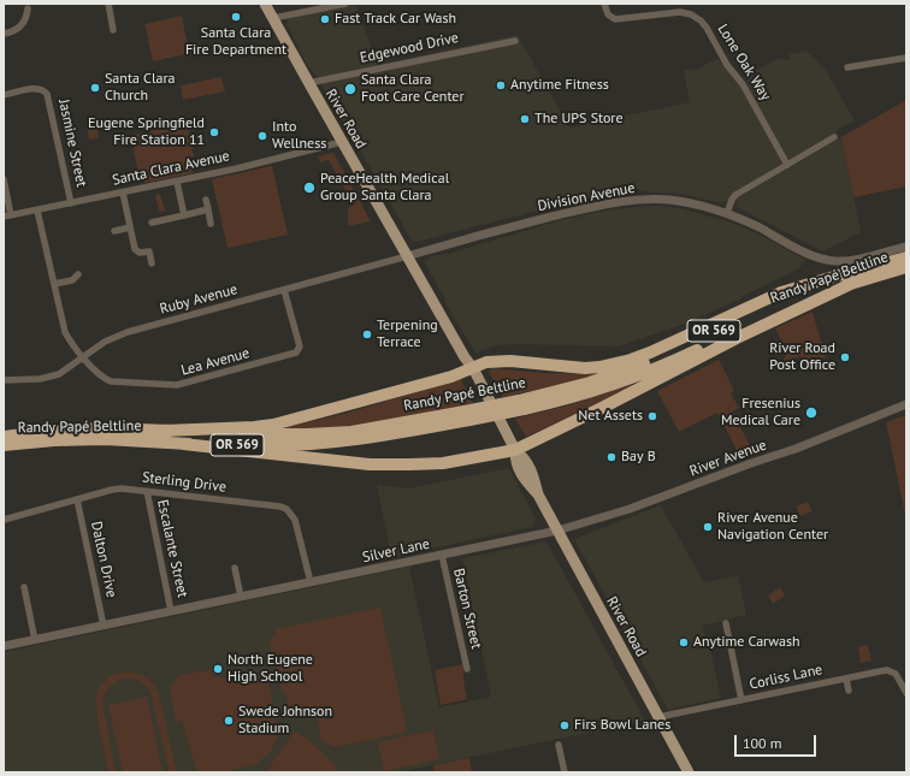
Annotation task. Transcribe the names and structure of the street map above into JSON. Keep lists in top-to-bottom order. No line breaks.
{"streets":{"highway":["Randy Papé Beltline","OR 569"],"main road":["River Road"],"street":["Edgewood Drive","Lone Oak Way","Jasmine Street","Santa Clara Avenue","Division Avenue","Ruby Avenue","Lea Avenue","River Avenue","Sterling Drive","Escalante Street","Silver Lane","Dalton Drive","Barton Street","Corliss Lane"]},"crossings":[["Edgewood Drive","River Road"],["River Road","Santa Clara Avenue"],["River Road","Division Avenue"],["River Road","Ruby Avenue"],["River Road","River Avenue"],["River Road","Silver Lane"],["River Road","Corliss Lane"],["Jasmine Street","Santa Clara Avenue"],["Division Avenue","Ruby Avenue"],["Ruby Avenue","Lea Avenue"],["River Avenue","Silver Lane"],["Sterling Drive","Escalante Street"],["Sterling Drive","Silver Lane"],["Sterling Drive","Dalton Drive"],["Escalante Street","Silver Lane"],["Silver Lane","Dalton Drive"],["Silver Lane","Barton Street"]],"places":["Santa Clara Fire Department","Fast Track Car Wash","Anytime Fitness","Santa Clara Church","Santa Clara Foot Care Center","The UPS Store","Eugene Springfield Fire Station 11","Into Wellness","PeaceHealth Medical Group Santa Clara","Terpening Terrace","River Road Post Office","Fresenius Medical Care","Net Assets","Bay B","River Avenue Navigation Center","Anytime Carwash","North Eugene High School","Swede Johnson Stadium","Firs Bowl Lanes"],"scale_bar":"100 m"}
